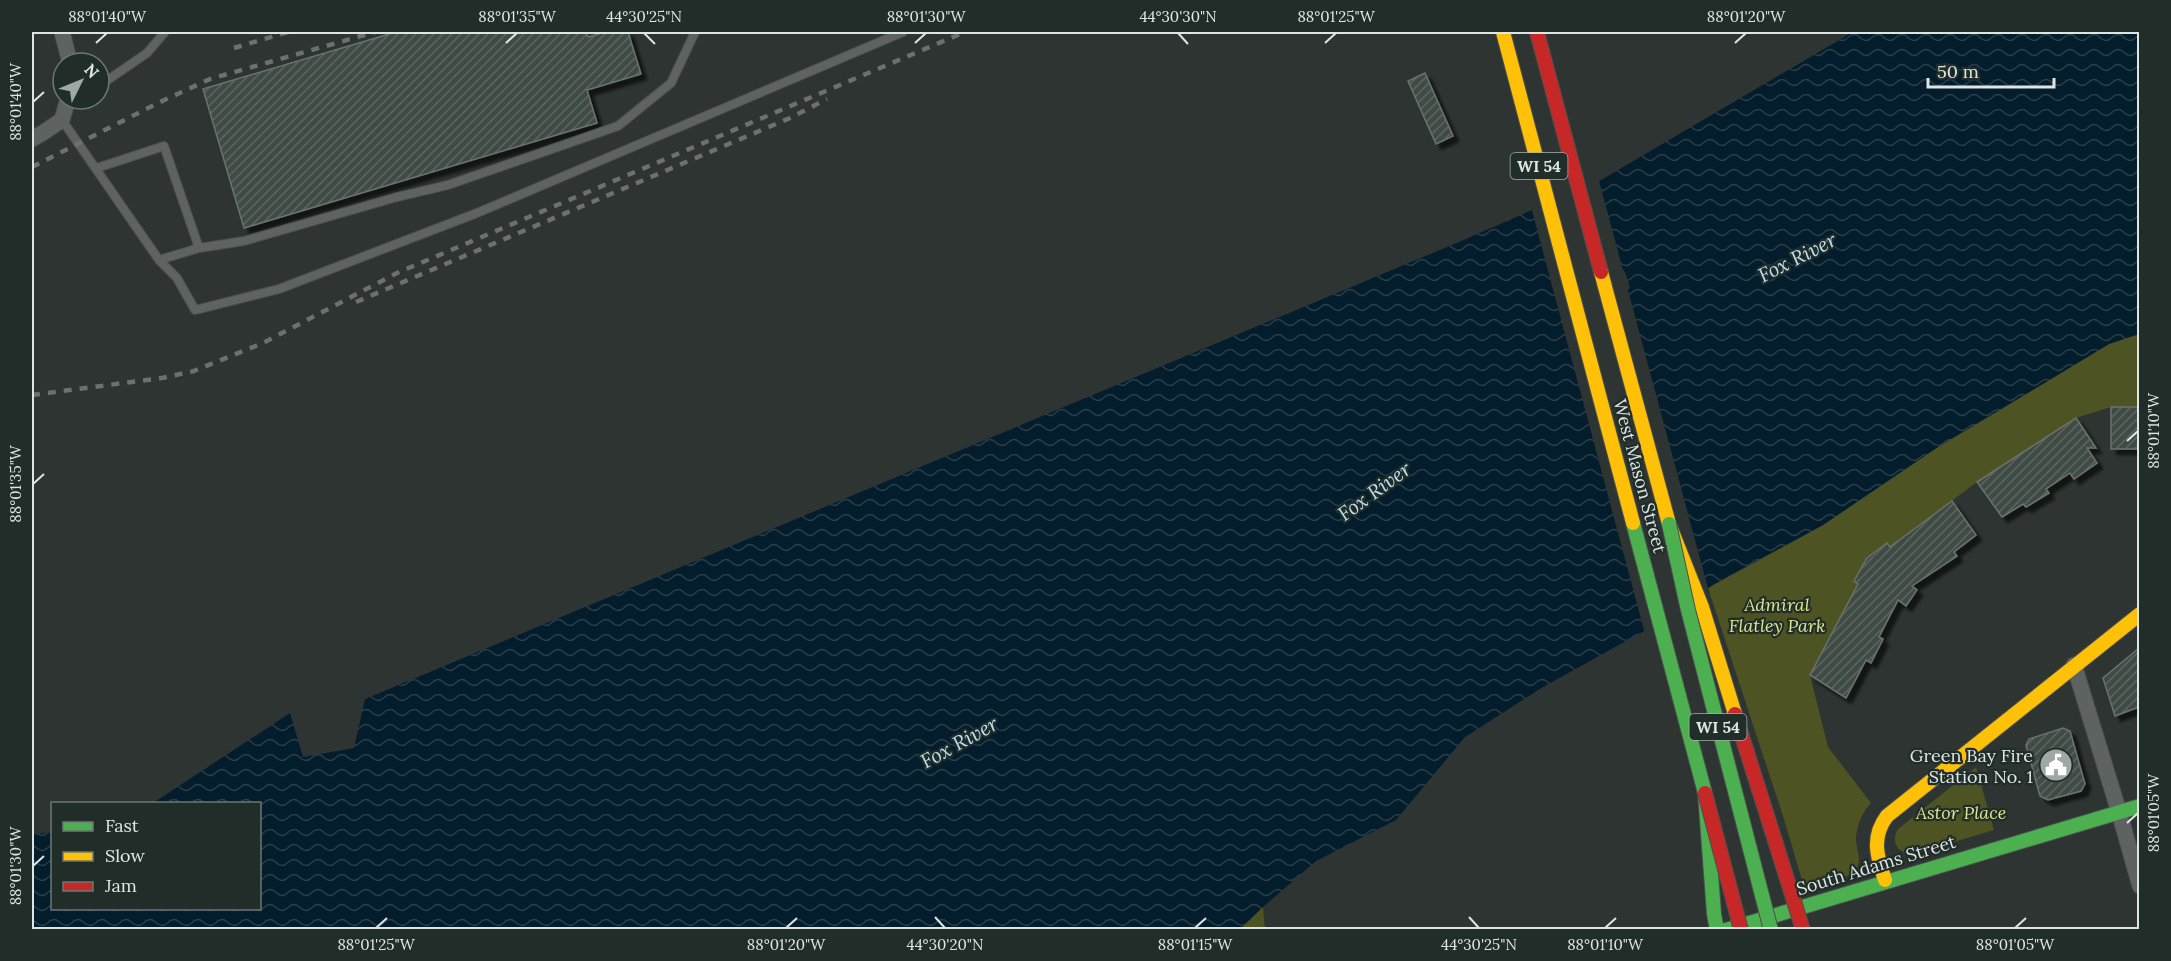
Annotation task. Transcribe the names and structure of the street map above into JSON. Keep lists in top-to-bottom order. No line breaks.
{"streets":{"main road":["WI 54","West Mason Street","South Adams Street"]},"water":["Fox River"],"parks":["Admiral Flatley Park","Astor Place"],"places":{"public building":["Green Bay Fire Station No. 1"]},"legend":["Fast","Slow","Jam"],"scale_bar":"50 m","north":"top right","coordinates":["88°01'40\"W","88°01'35\"W","44°30'25\"N","88°01'30\"W","44°30'30\"N","88°01'25\"W","88°01'20\"W","88°01'10\"W","88°01'05\"W","44°30'20\"N","88°01'15\"W"]}
